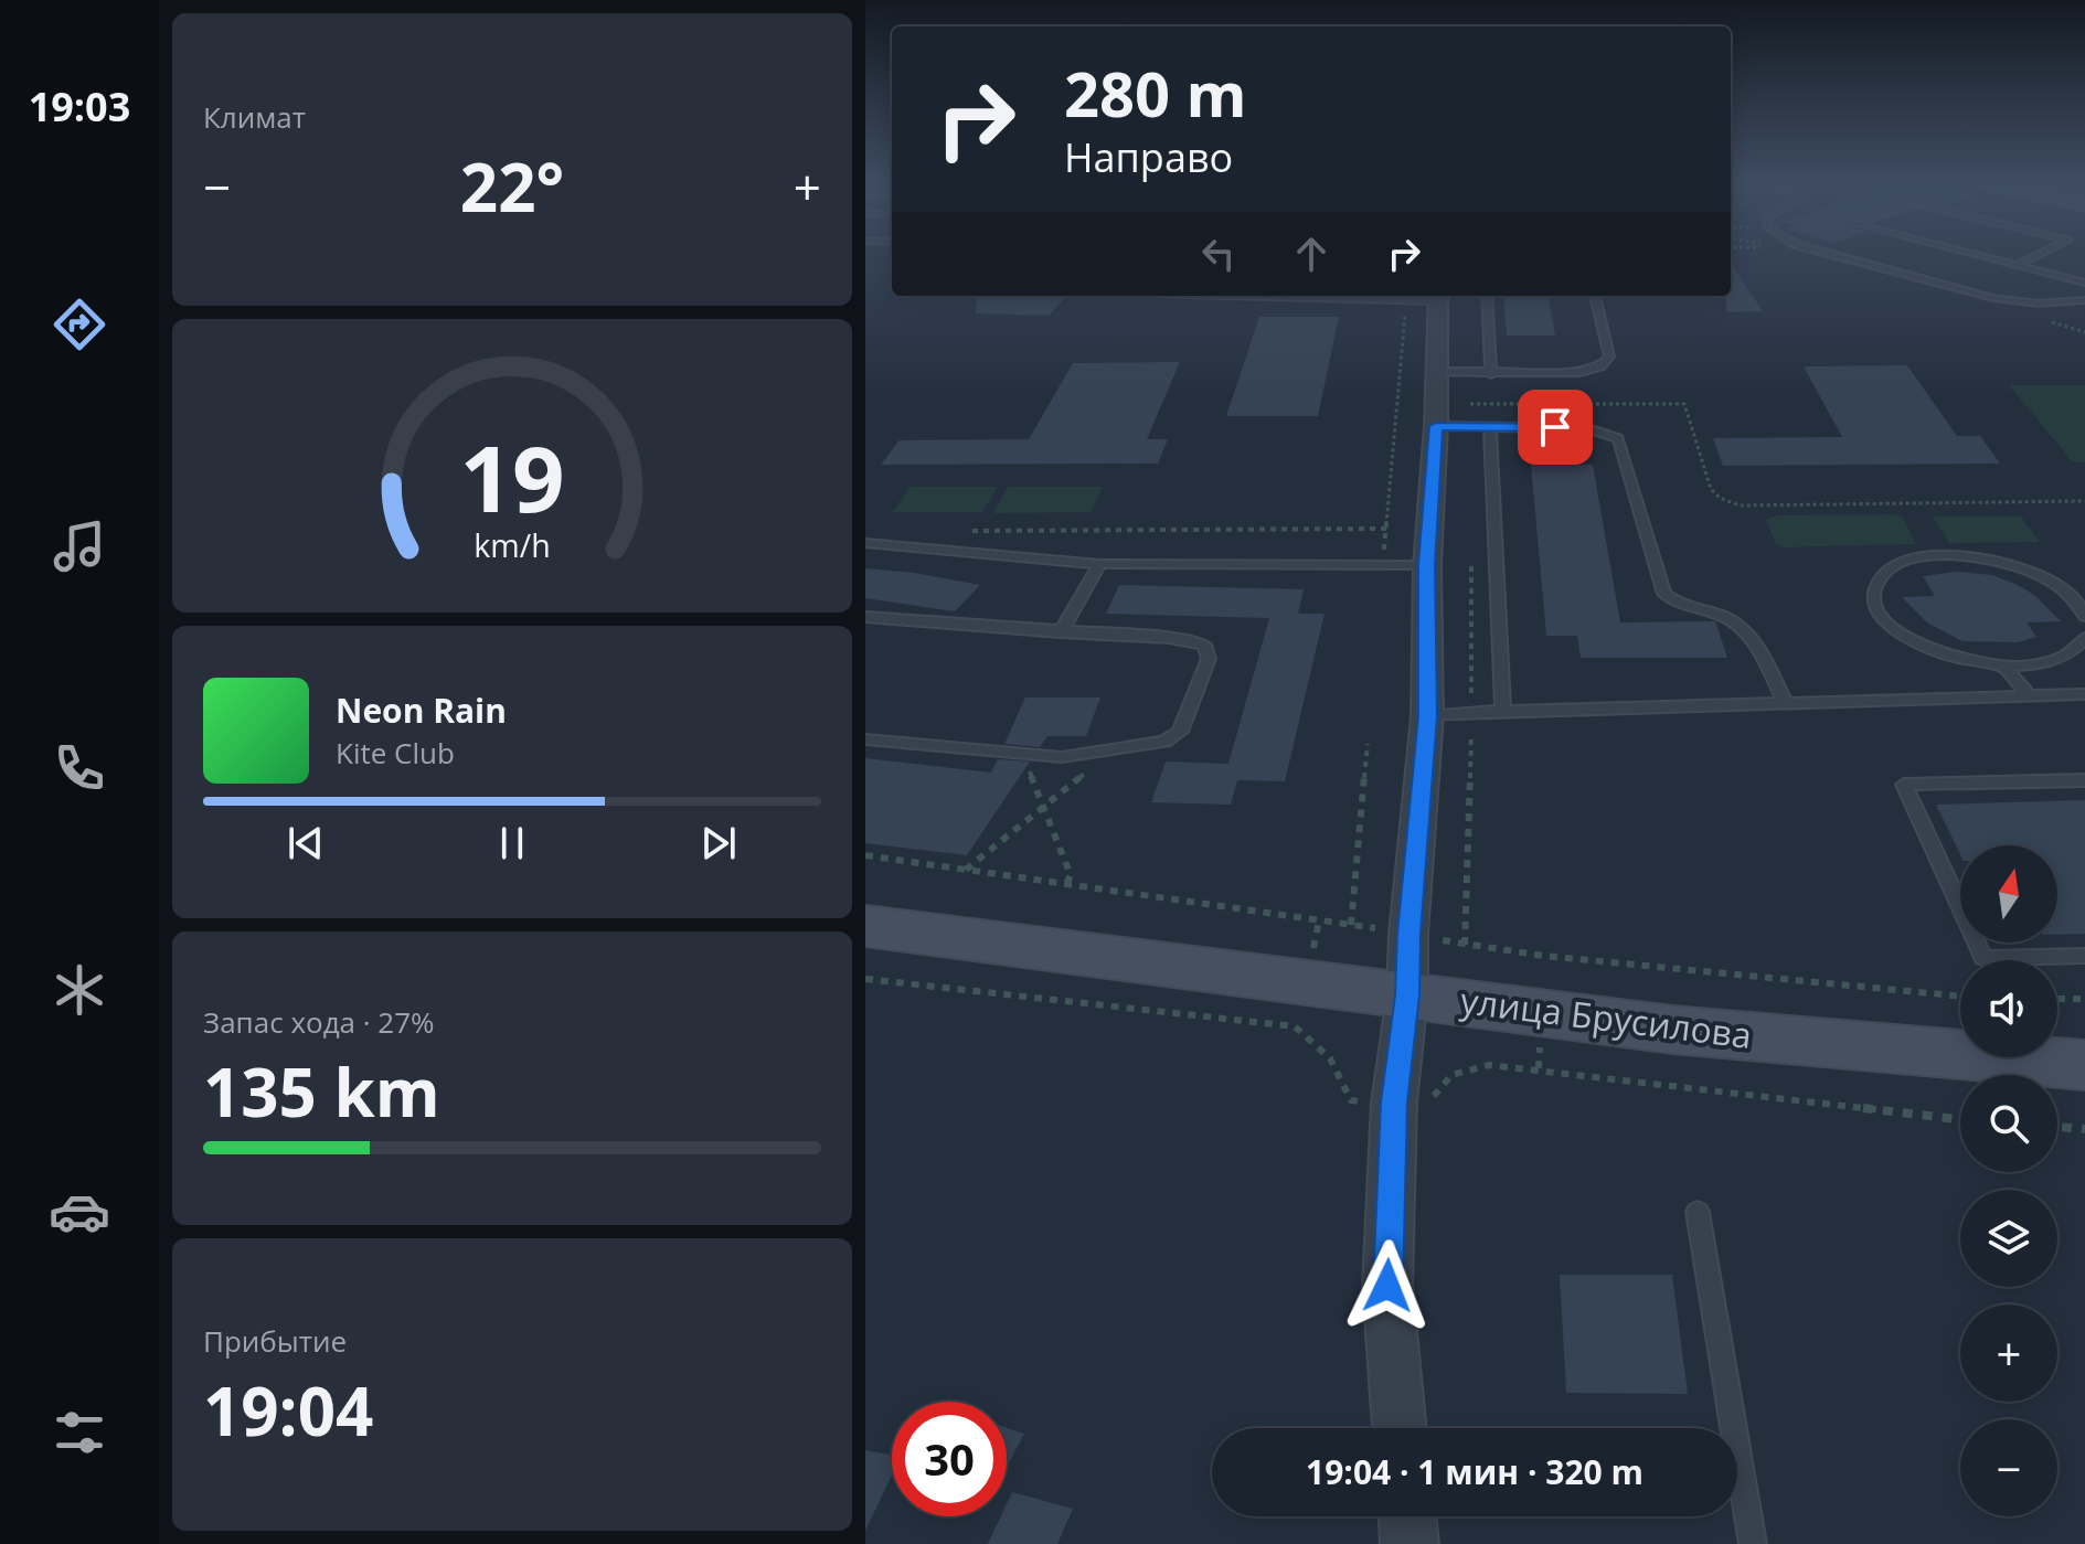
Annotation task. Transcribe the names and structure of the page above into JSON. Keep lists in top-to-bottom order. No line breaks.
{"streets":{"street":["улица Брусилова"]},"north":"top","page":{"tabs":"19:03","tile":["Климат",["Запас хода · 27%","135 km"],["Прибытие","19:04"]],"turn":["280 m","Направо"],"heat":["−","22°","+"],"song":["Neon Rain","Kite Club"],"map_buttons":["+","−"],"limit":"30","trip":"19:04 · 1 мин · 320 m","gauge":["19","km/h"]}}
